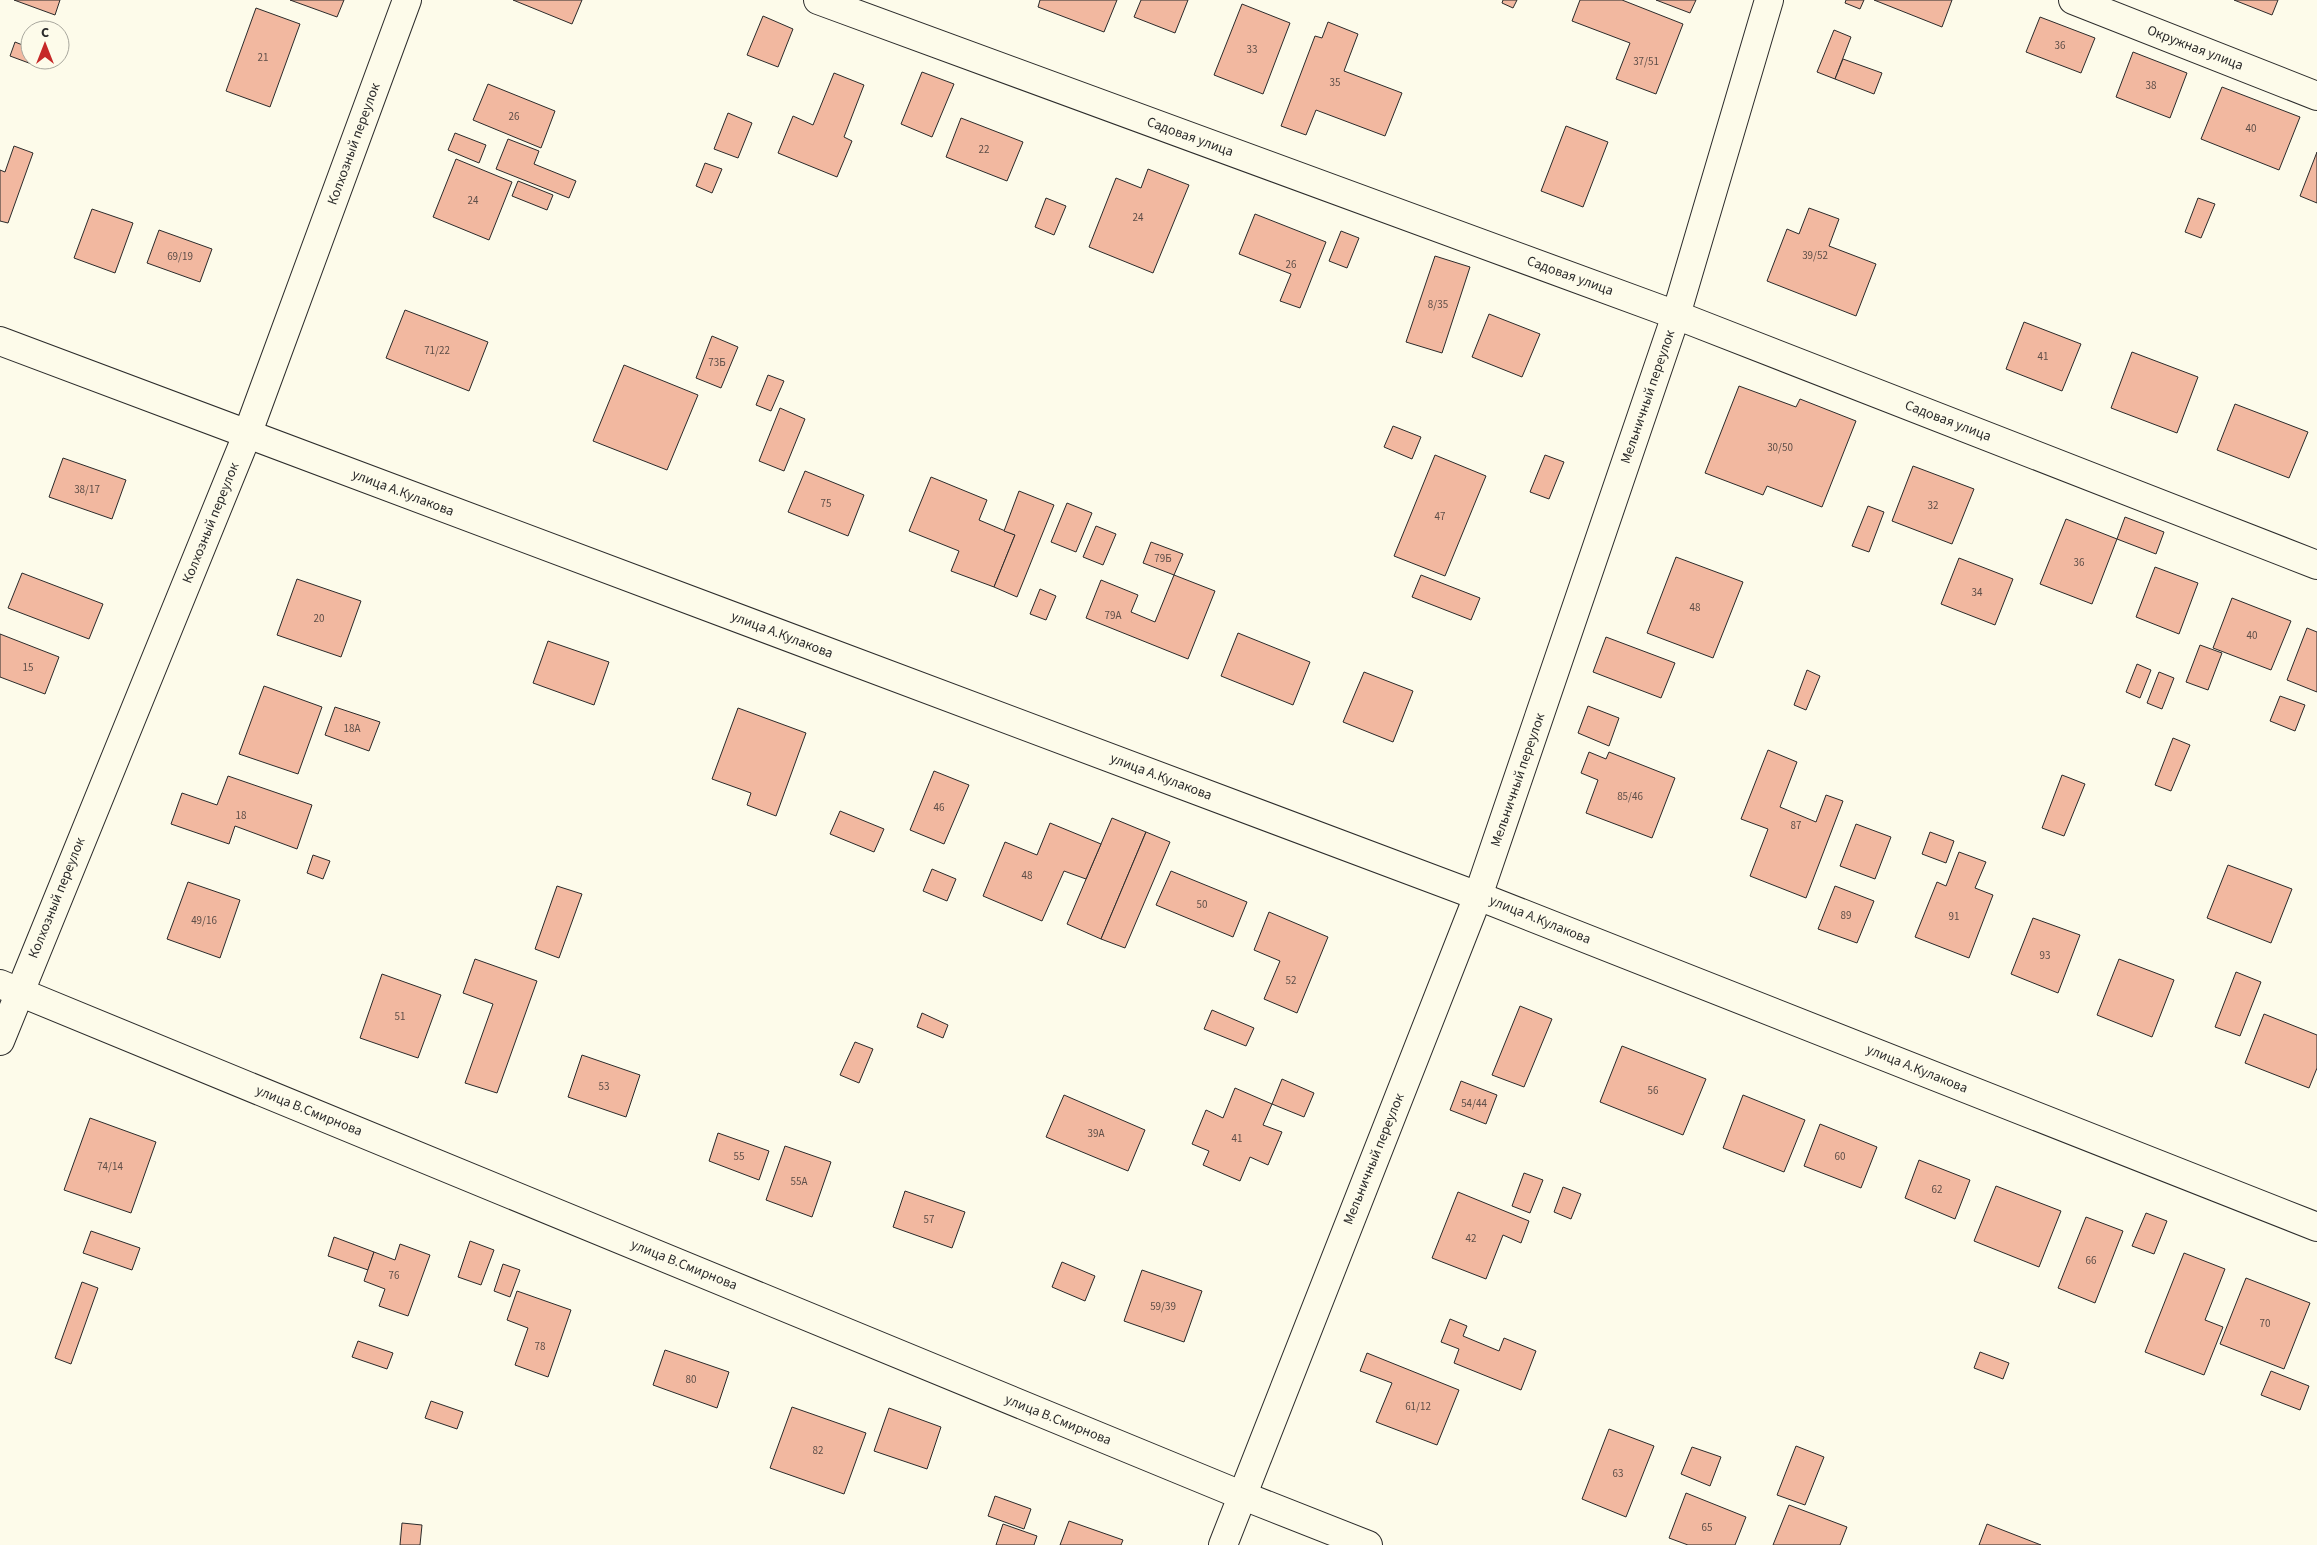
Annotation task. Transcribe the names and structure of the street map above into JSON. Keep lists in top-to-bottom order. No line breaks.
{"streets":{"street":["Окружная улица","Садовая улица","Колхозный переулок","Мельничный переулок","улица А.Кулакова","улица В.Смирнова"]},"crossings":[["Садовая улица","Мельничный переулок"],["Колхозный переулок","улица А.Кулакова"],["Колхозный переулок","улица В.Смирнова"],["Мельничный переулок","улица А.Кулакова"],["Мельничный переулок","улица В.Смирнова"]],"house_numbers":["36","33","21","37/51","35","38","26","40","22","24","24","39/52","69/19","26","8/35","71/22","41","73Б","30/50","38/17","75","32","47","79Б","36","34","48","79А","20","40","15","18А","85/46","46","18","87","48","50","89","91","49/16","93","52","51","53","56","54/44","39А","41","55","60","74/14","55А","62","57","42","66","76","59/39","70","78","80","61/12","82","63","65"],"north":"top"}
